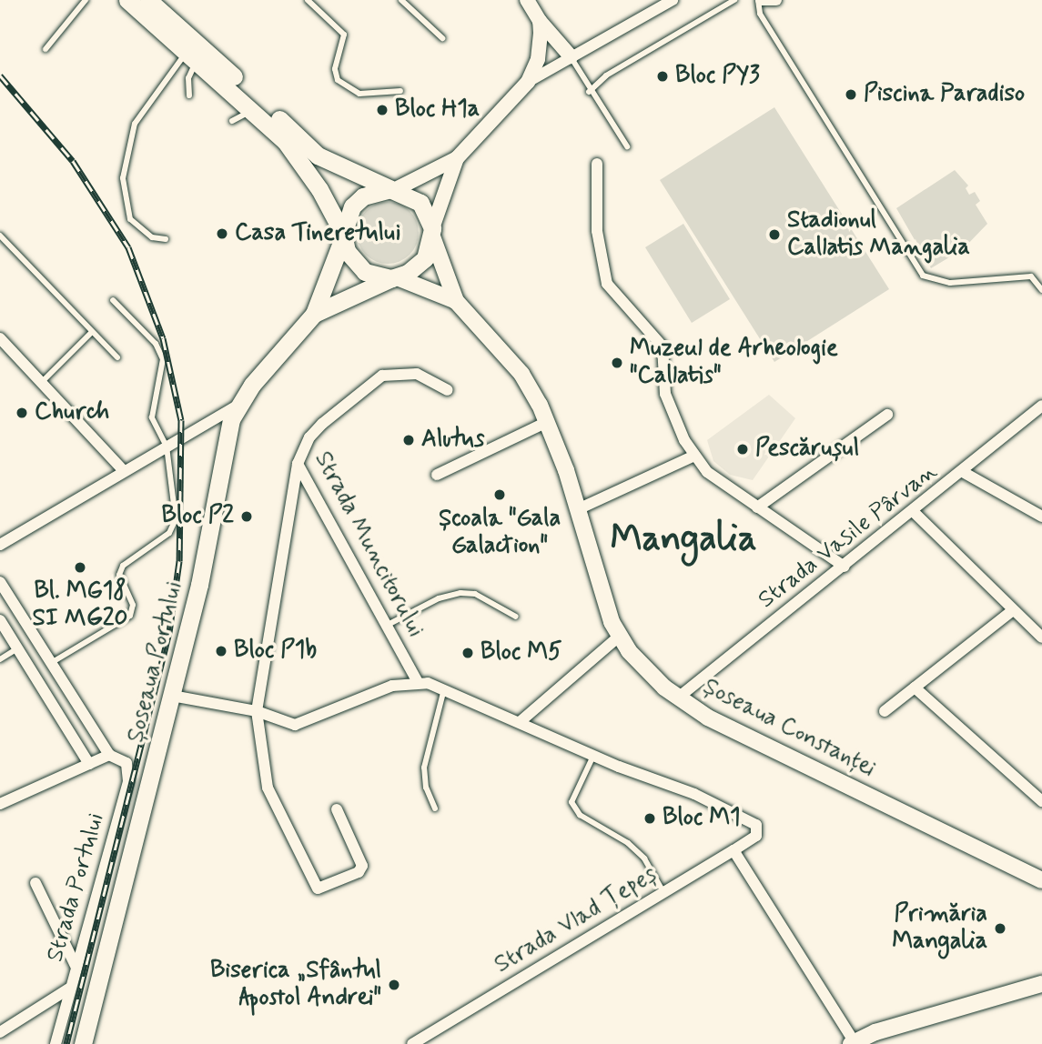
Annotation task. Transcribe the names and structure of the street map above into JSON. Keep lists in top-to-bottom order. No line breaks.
{"streets":{"main road":["Șoseaua Portului","Șoseaua Constanței"],"street":["Strada Vasile Pârvan","Strada Muncitorului","Strada Portului","Strada Vlad Țepeș"]},"crossings":[["Strada Vasile Pârvan","Șoseaua Constanței"],["Șoseaua Portului","Șoseaua Constanței"]],"districts":["Mangalia"],"places":["Bloc PY3","Piscina Paradiso","Bloc H1a","Casa Tineretului","Stadionul Callatis Mangalia","Muzeul de Arheologie \"Callatis\"","Church","Alutus","Pescărușul","Școala \"Gala Galaction\"","Bloc P2","Bl. MG18 SI MG20","Bloc P1b","Bloc M5","Bloc M1","Primăria Mangalia","Biserica „Sfântul Apostol Andrei\""]}
